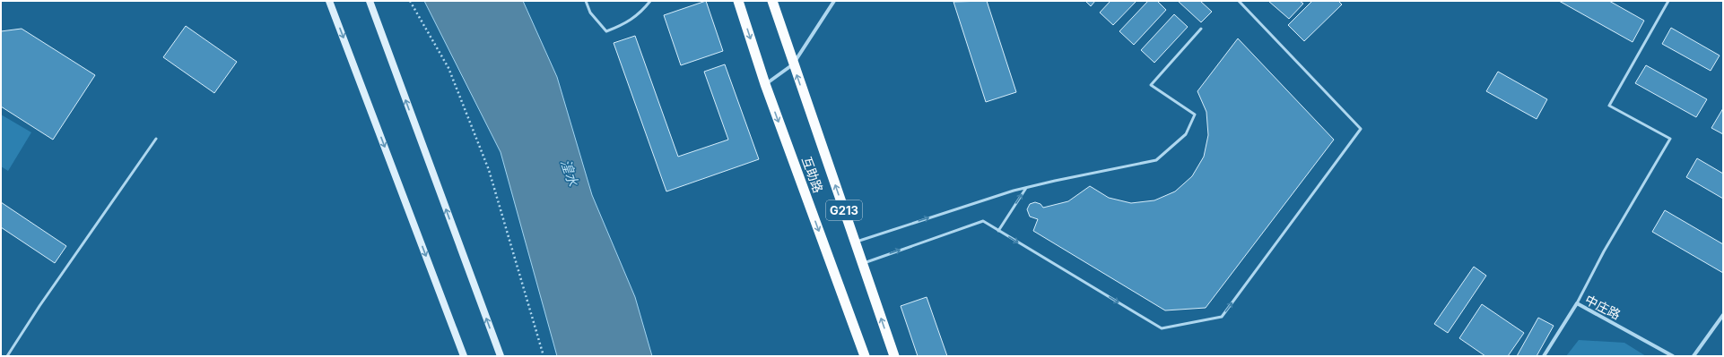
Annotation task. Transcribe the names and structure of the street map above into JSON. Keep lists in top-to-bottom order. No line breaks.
{"streets":{"highway":["互助路","G213"],"street":["中庄路"]},"water":["湟水"]}
